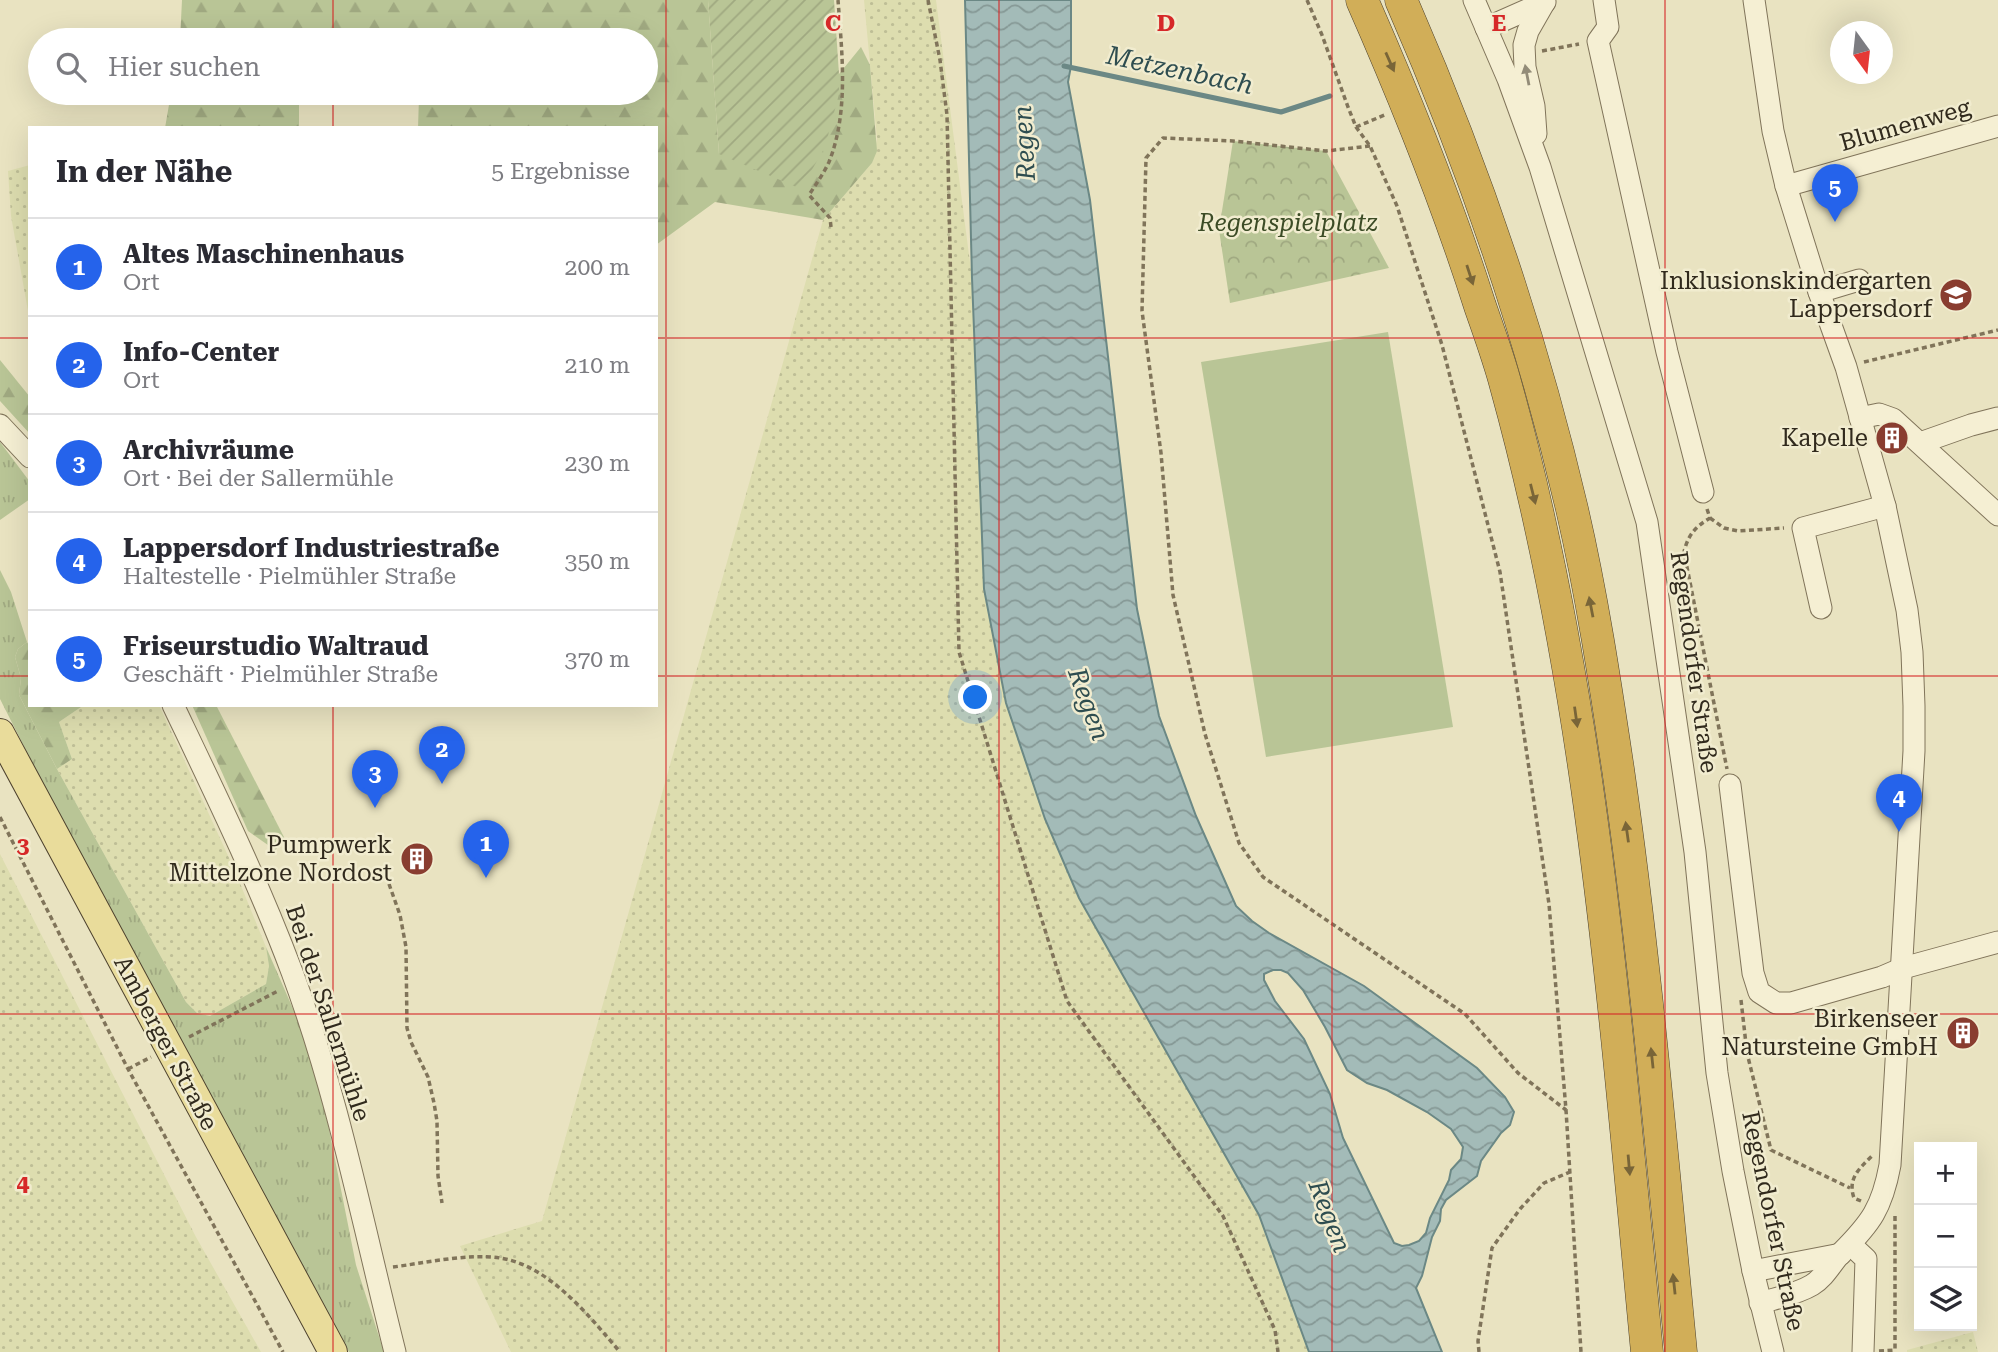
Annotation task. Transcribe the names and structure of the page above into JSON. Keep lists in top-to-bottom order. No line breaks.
{"streets":{"main road":["Amberger Straße"],"street":["Blumenweg","Regendorfer Straße","Bei der Sallermühle"]},"water":["Metzenbach","Regen"],"parks":["Regenspielplatz"],"places":{"school or university":["Inklusionskindergarten Lappersdorf"],"building":["Kapelle","Pumpwerk Mittelzone Nordost","Birkenseer Natursteine GmbH"]},"north":"bottom","page":{"search":"Hier suchen","heading":["In der Nähe","5 Ergebnisse"],"pins":["5","2","3","4","1"],"list":[{"mark":"1","name":"Altes Maschinenhaus","note":"Ort","value":"200 m"},{"mark":"2","name":"Info-Center","note":"Ort","value":"210 m"},{"mark":"3","name":"Archivräume","note":"Ort · Bei der Sallermühle","value":"230 m"},{"mark":"4","name":"Lappersdorf Industriestraße","note":"Haltestelle · Pielmühler Straße","value":"350 m"},{"mark":"5","name":"Friseurstudio Waltraud","note":"Geschäft · Pielmühler Straße","value":"370 m"}],"map_buttons":["+","−"]},"grid":{"columns":["C","D","E"],"rows":["3","4"]}}
